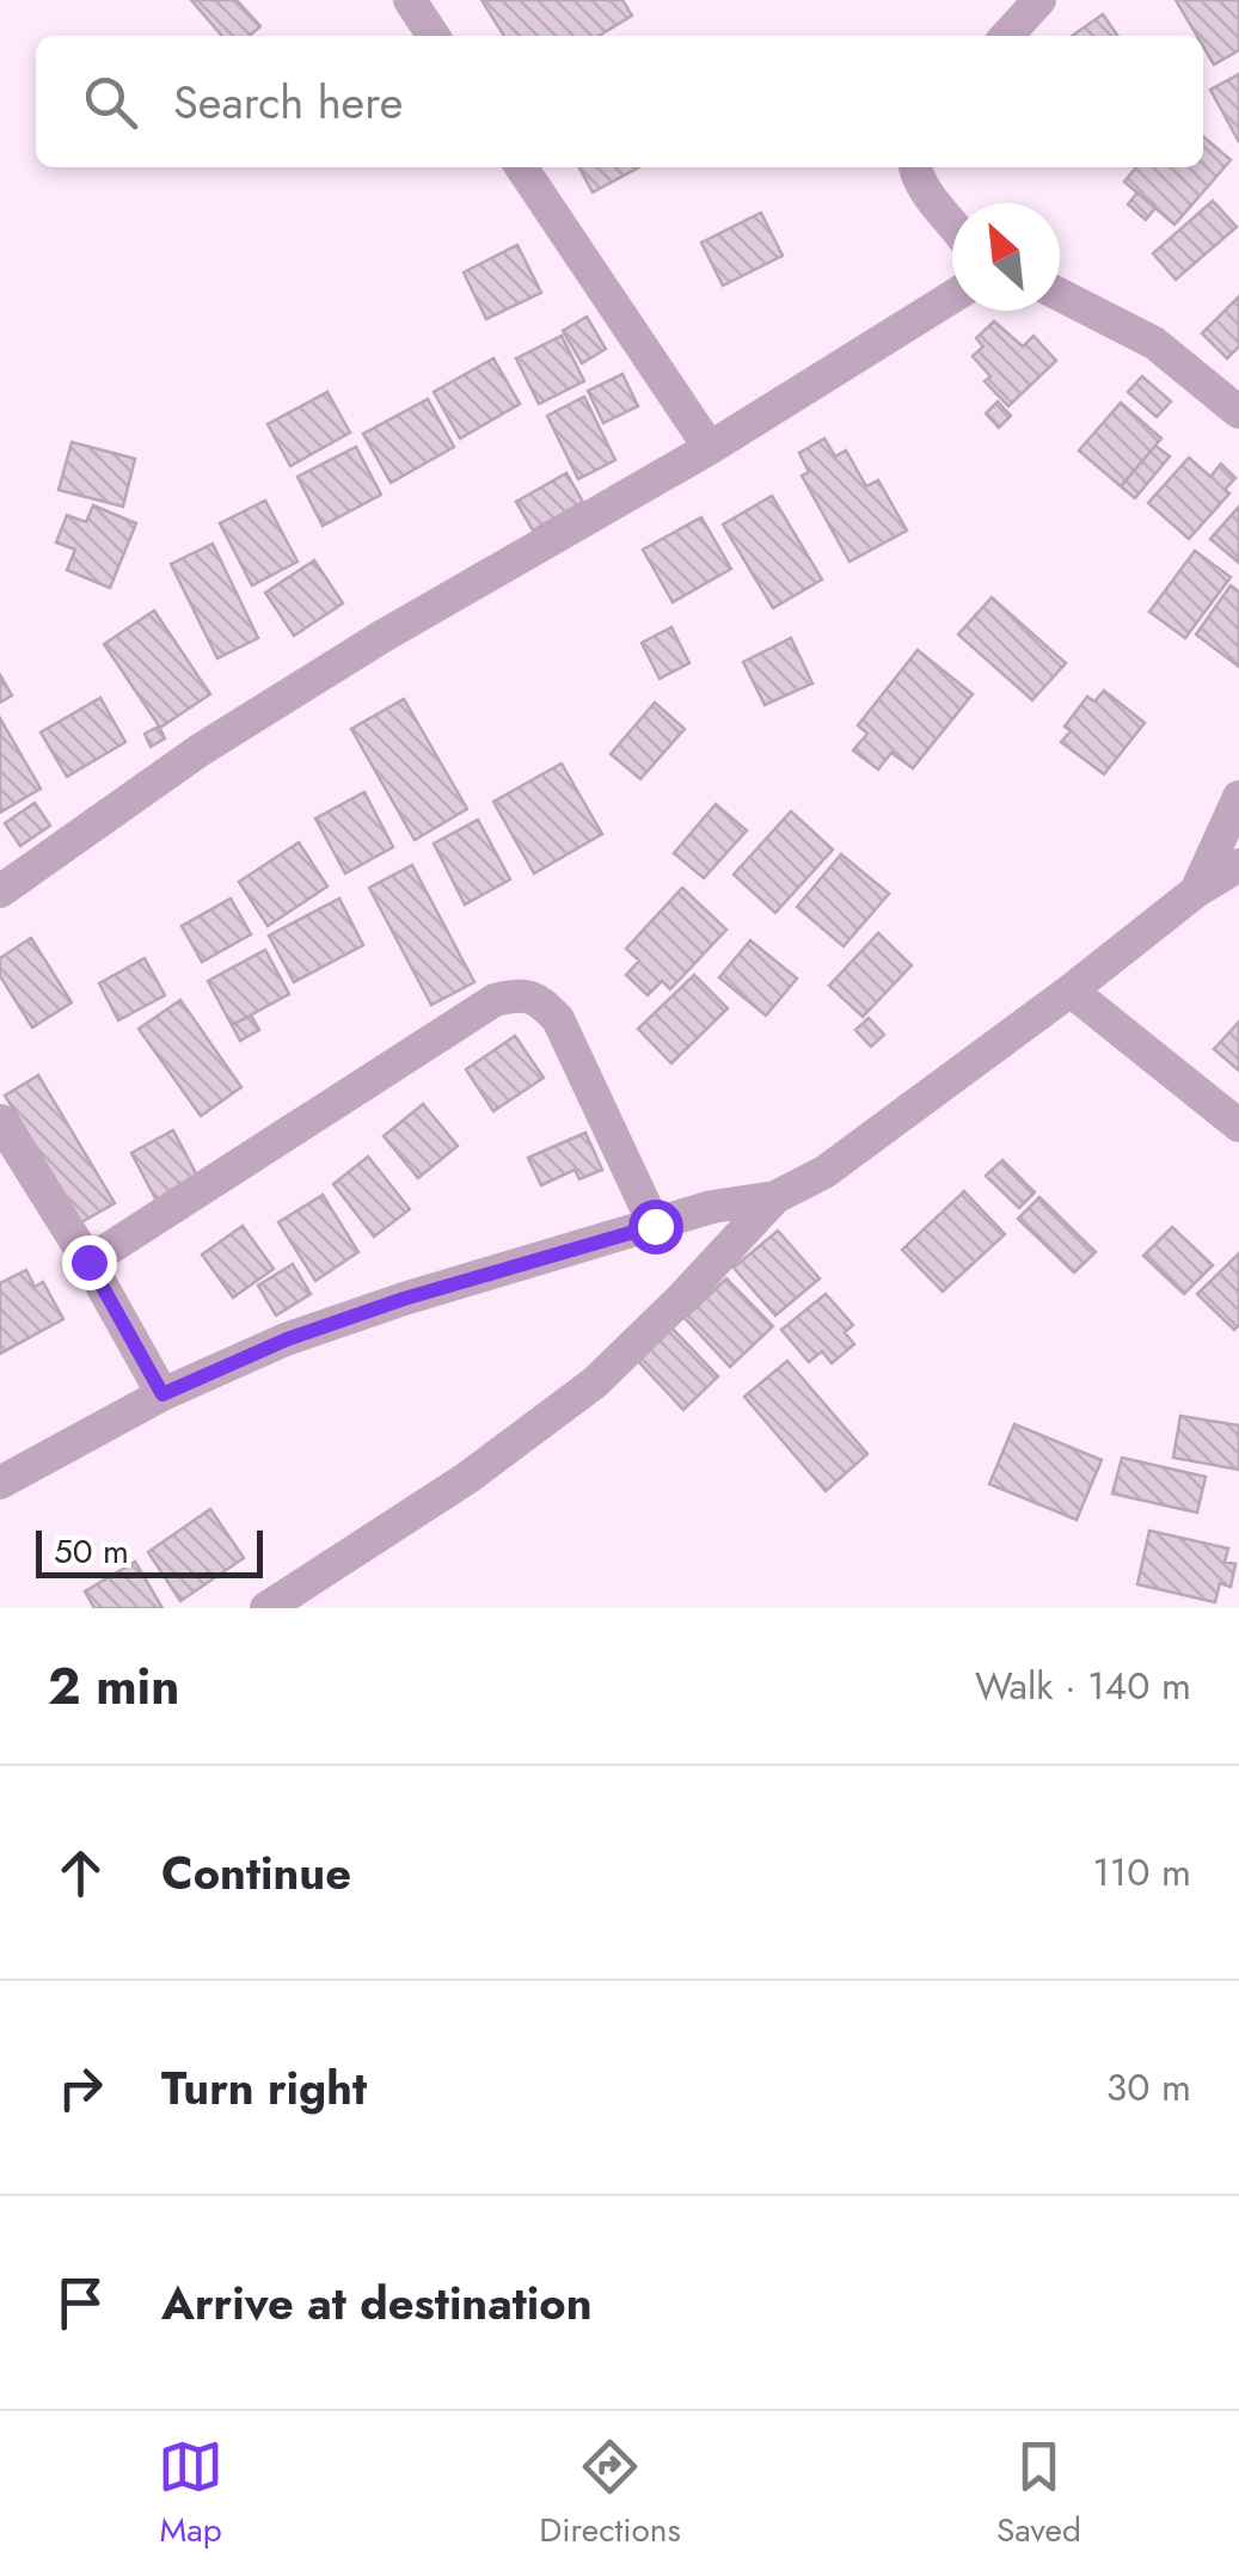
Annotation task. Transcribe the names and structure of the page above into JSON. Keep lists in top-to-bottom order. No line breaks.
{"scale_bar":"50 m","north":"top left","page":{"search":"Search here","scale":"50 m","heading":["2 min","Walk · 140 m"],"list":[["Continue","110 m"],["Turn right","30 m"],"Arrive at destination"],"nav":["Map","Directions","Saved"]}}
